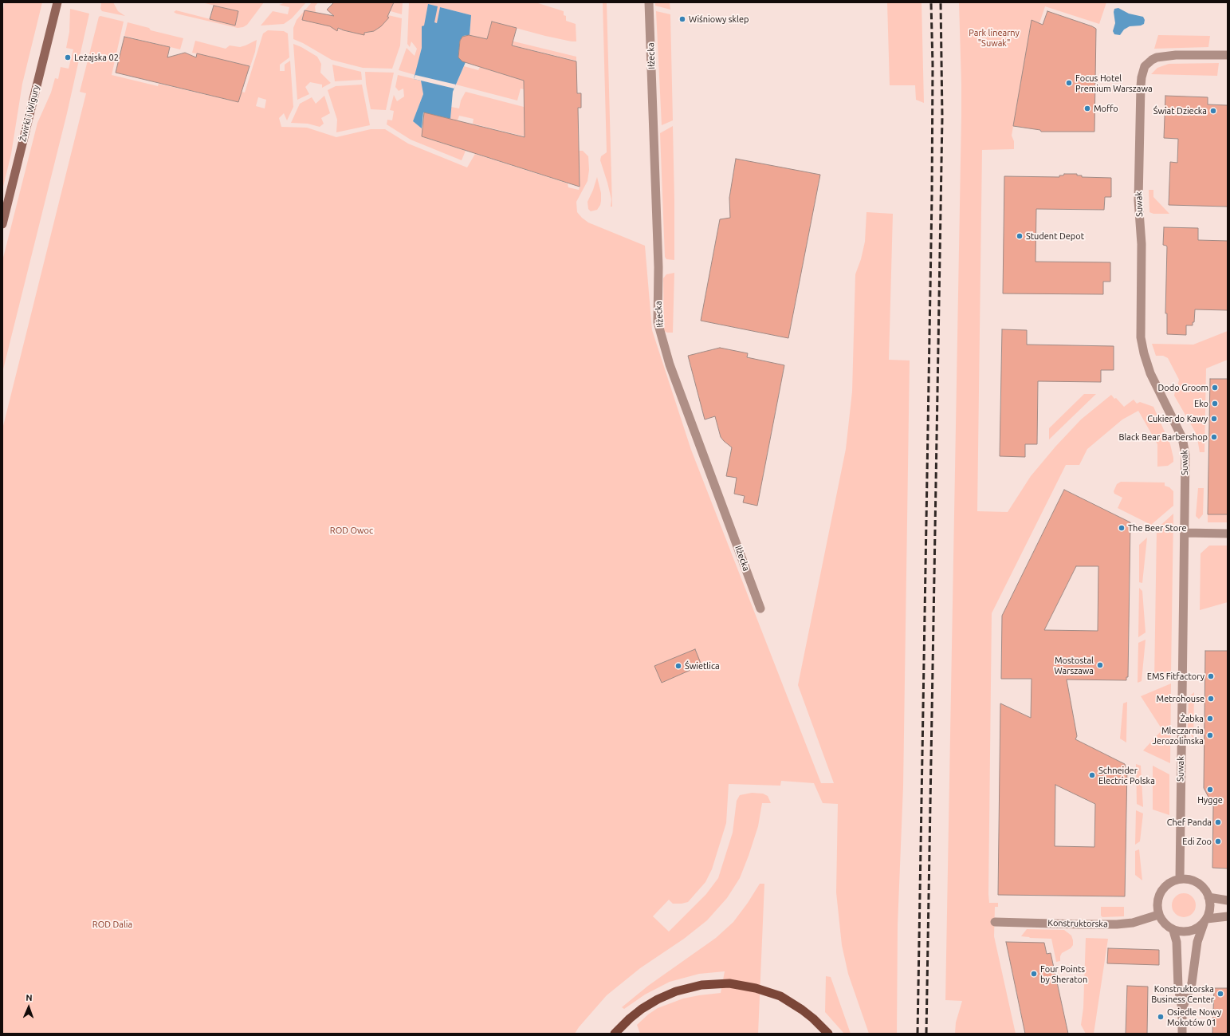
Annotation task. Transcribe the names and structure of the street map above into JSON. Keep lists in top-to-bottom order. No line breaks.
{"streets":{"main road":["Żwirki i Wigury"],"street":["Iłżecka","Suwak","Konstruktorska"]},"crossings":[["Suwak","Konstruktorska"]],"parks":["Park linearny \"Suwak\"","ROD Owoc","ROD Dalia"],"places":["Wiśniowy sklep","Leżajska 02","Focus Hotel Premium Warszawa","Moffo","Świat Dziecka","Student Depot","Dodo Groom","Eko","Cukier do Kawy","Black Bear Barbershop","The Beer Store","Mostostal Warszawa","Świetlica","EMS Fitfactory","Metrohouse","Żabka","Mleczarnia Jerozolimska","Schneider Electric Polska","Hygge","Chef Panda","Edi Zoo","Four Points by Sheraton","Konstruktorska Business Center","Osiedle Nowy Mokotów 01"],"north":"top"}
